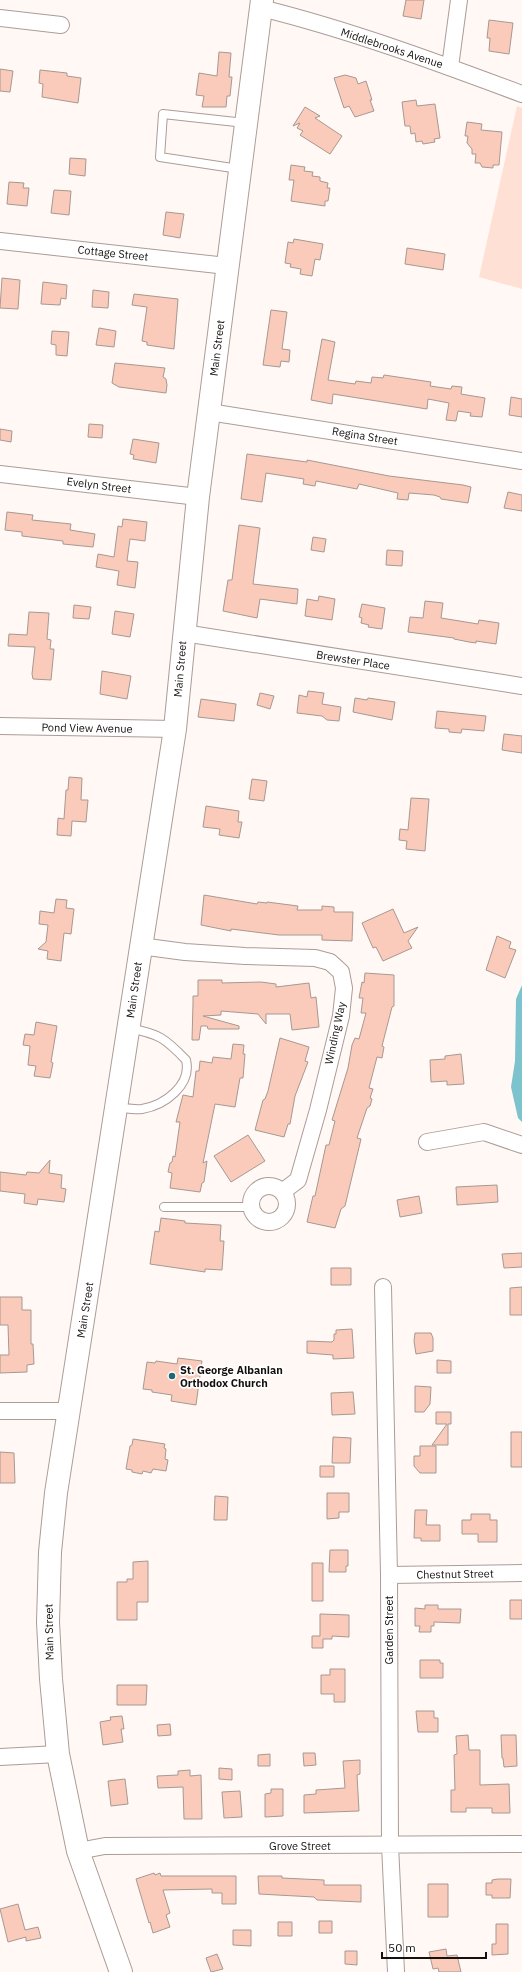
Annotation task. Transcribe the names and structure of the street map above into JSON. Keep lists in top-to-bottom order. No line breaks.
{"streets":{"main road":["Main Street"],"street":["Middlebrooks Avenue","Cottage Street","Regina Street","Evelyn Street","Brewster Place","Pond View Avenue","Winding Way","Chestnut Street","Garden Street","Grove Street"]},"crossings":[["Middlebrooks Avenue","Main Street"],["Cottage Street","Main Street"],["Main Street","Regina Street"],["Main Street","Evelyn Street"],["Main Street","Brewster Place"],["Main Street","Pond View Avenue"],["Main Street","Winding Way"],["Main Street","Grove Street"],["Chestnut Street","Garden Street"],["Garden Street","Grove Street"]],"places":["St. George Albanian Orthodox Church"],"scale_bar":"50 m"}
